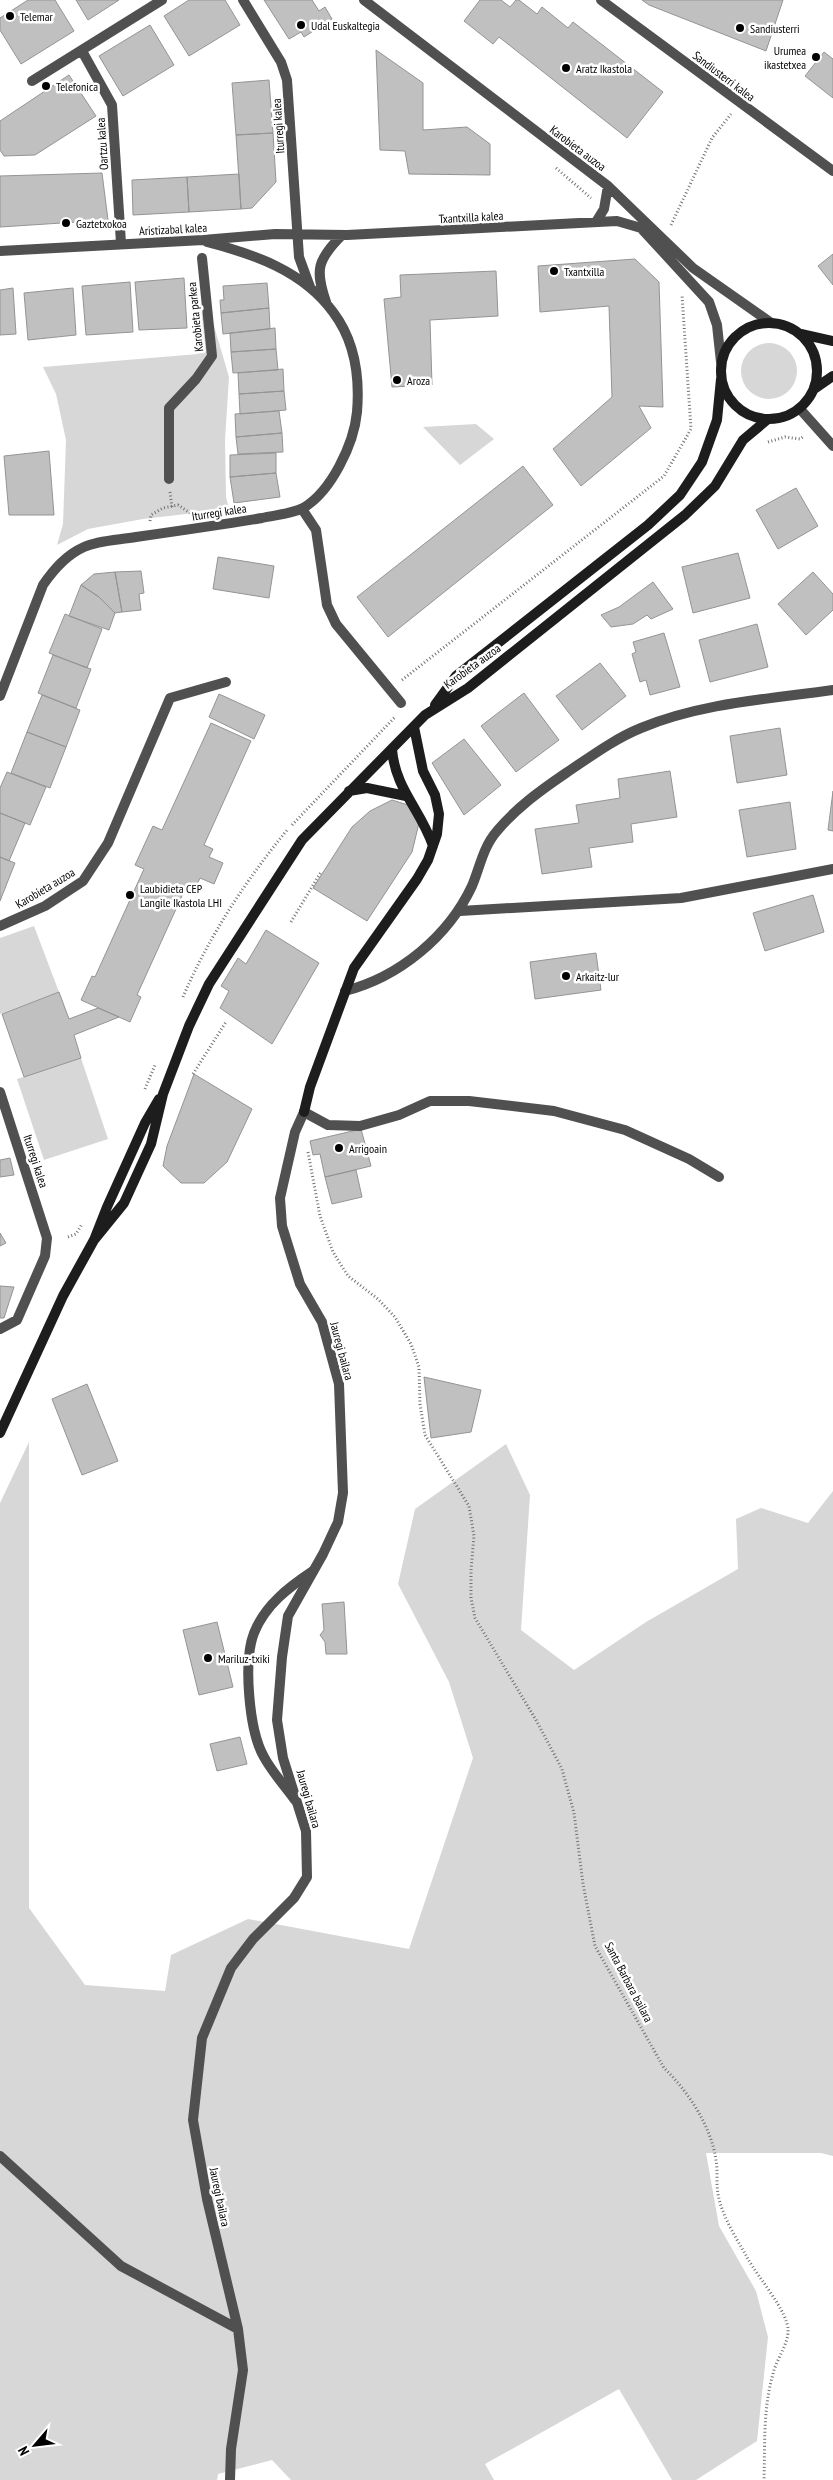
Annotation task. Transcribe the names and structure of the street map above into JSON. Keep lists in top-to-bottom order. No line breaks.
{"streets":{"main road":["Karobieta auzoa"],"street":["Sandiusterri kalea","Iturregi kalea","Oartzu kalea","Txantxilla kalea","Aristizabal kalea","Karobieta parkea","Jauregi bailara"],"path":["Santa Barbara bailara"]},"crossings":[["Iturregi kalea","Txantxilla kalea"],["Iturregi kalea","Aristizabal kalea"],["Oartzu kalea","Aristizabal kalea"],["Txantxilla kalea","Aristizabal kalea"]],"places":["Telemar","Udal Euskaltegia","Sandiusterri","Urumea ikastetxea","Aratz Ikastola","Telefonica","Gaztetxokoa","Txantxilla","Aroza","Laubidieta CEP Langile Ikastola LHI","Arkaitz-lur","Arrigoain","Mariluz-txiki"],"north":"bottom left"}
